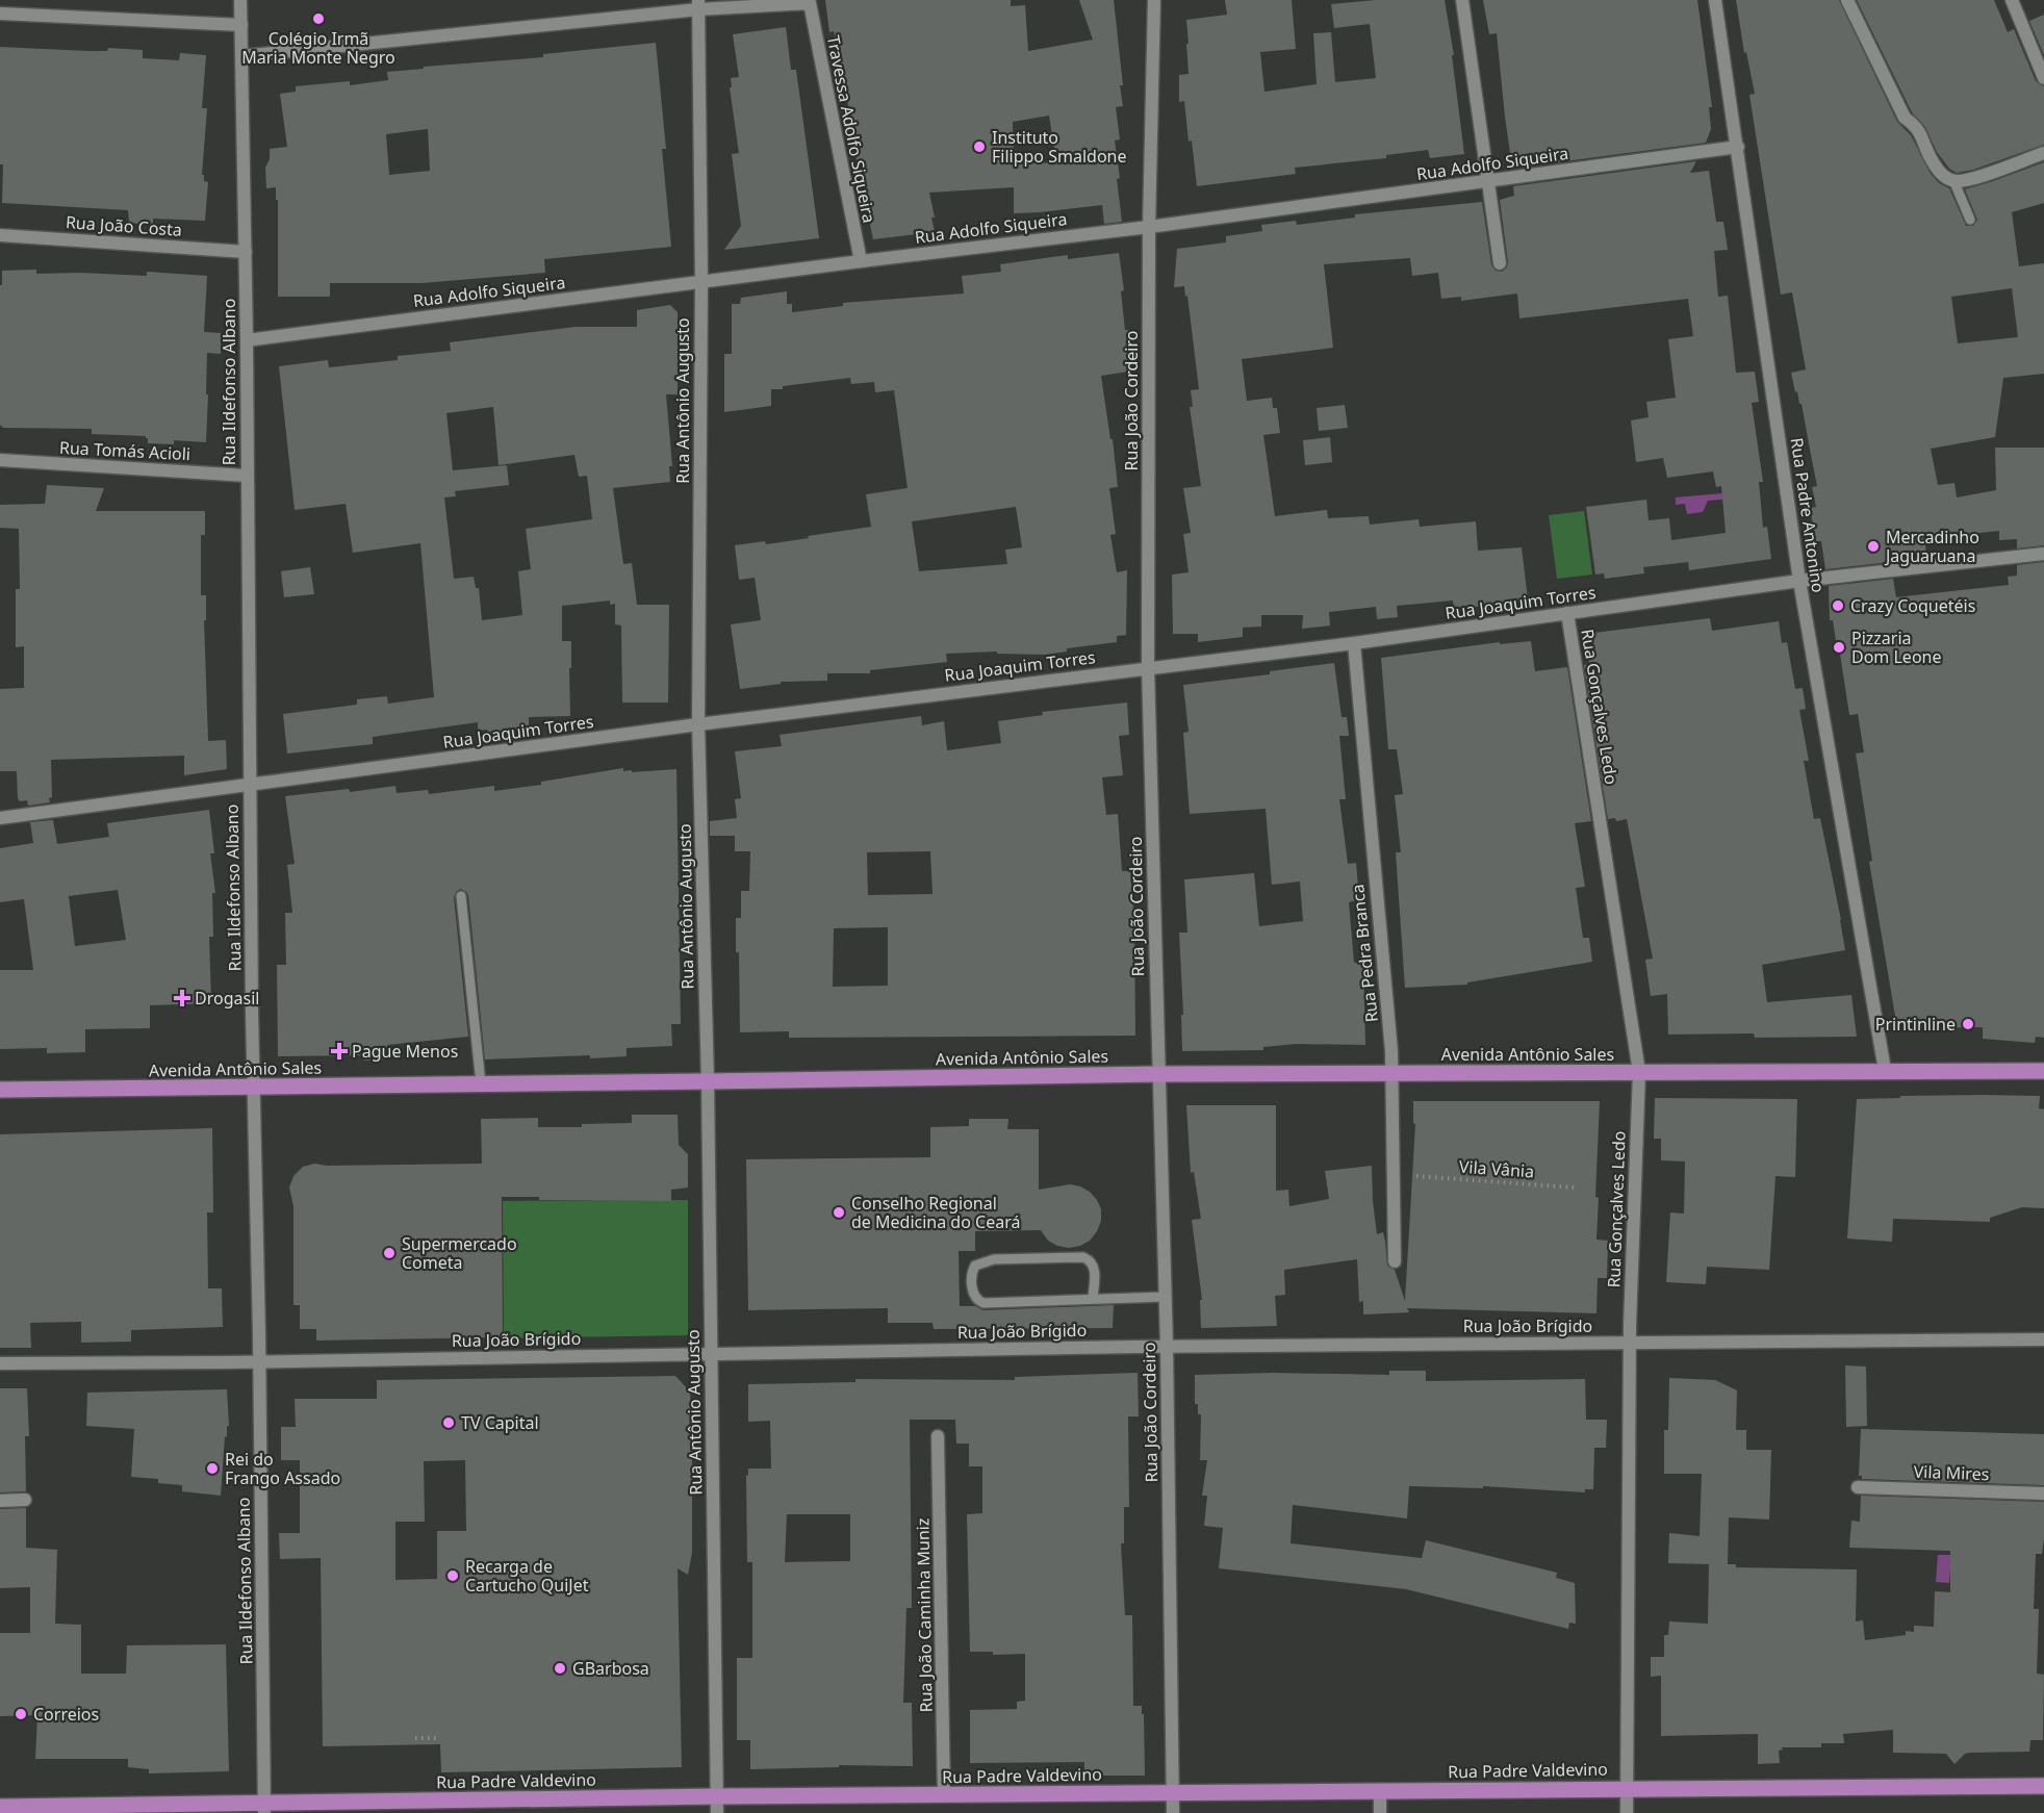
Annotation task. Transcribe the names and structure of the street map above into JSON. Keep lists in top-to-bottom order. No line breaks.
{"streets":{"main road":["Avenida Antônio Sales","Rua Padre Valdevino"],"street":["Travessa Adolfo Siqueira","Rua Adolfo Siqueira","Rua João Costa","Rua Ildefonso Albano","Rua Antônio Augusto","Rua João Cordeiro","Rua Tomás Acioli","Rua Padre Antonino","Rua Joaquim Torres","Rua Gonçalves Ledo","Rua Pedra Branca","Rua João Brígido","Vila Mires","Rua João Caminha Muniz"],"path":["Vila Vânia"]},"crossings":[["Travessa Adolfo Siqueira","Rua Adolfo Siqueira"],["Travessa Adolfo Siqueira","Rua Ildefonso Albano"],["Travessa Adolfo Siqueira","Rua Antônio Augusto"],["Rua Adolfo Siqueira","Rua Ildefonso Albano"],["Rua Adolfo Siqueira","Rua Antônio Augusto"],["Rua Adolfo Siqueira","Rua João Cordeiro"],["Rua Adolfo Siqueira","Rua Padre Antonino"],["Rua João Costa","Rua Ildefonso Albano"],["Rua Ildefonso Albano","Rua Tomás Acioli"],["Rua Ildefonso Albano","Rua Joaquim Torres"],["Rua Ildefonso Albano","Avenida Antônio Sales"],["Rua Ildefonso Albano","Rua João Brígido"],["Rua Ildefonso Albano","Rua Padre Valdevino"],["Rua Antônio Augusto","Rua Joaquim Torres"],["Rua Antônio Augusto","Avenida Antônio Sales"],["Rua Antônio Augusto","Rua João Brígido"],["Rua Antônio Augusto","Rua Padre Valdevino"],["Rua João Cordeiro","Rua Joaquim Torres"],["Rua João Cordeiro","Avenida Antônio Sales"],["Rua João Cordeiro","Rua João Brígido"],["Rua João Cordeiro","Rua Padre Valdevino"],["Rua Padre Antonino","Rua Joaquim Torres"],["Rua Padre Antonino","Avenida Antônio Sales"],["Rua Joaquim Torres","Rua Gonçalves Ledo"],["Rua Joaquim Torres","Rua Pedra Branca"],["Rua Gonçalves Ledo","Avenida Antônio Sales"],["Rua Gonçalves Ledo","Rua João Brígido"],["Rua Gonçalves Ledo","Rua Padre Valdevino"],["Rua Pedra Branca","Avenida Antônio Sales"],["Rua João Caminha Muniz","Rua Padre Valdevino"]],"places":{"other":["Colégio Irmã Maria Monte Negro","Instituto Filippo Smaldone","Mercadinho Jaguaruana","Crazy Coquetéis","Pizzaria Dom Leone","Printinline","Conselho Regional de Medicina do Ceará","Supermercado Cometa","TV Capital","Rei do Frango Assado","Recarga de Cartucho QuiJet","GBarbosa","Correios"],"health":["Drogasil","Pague Menos"]}}
